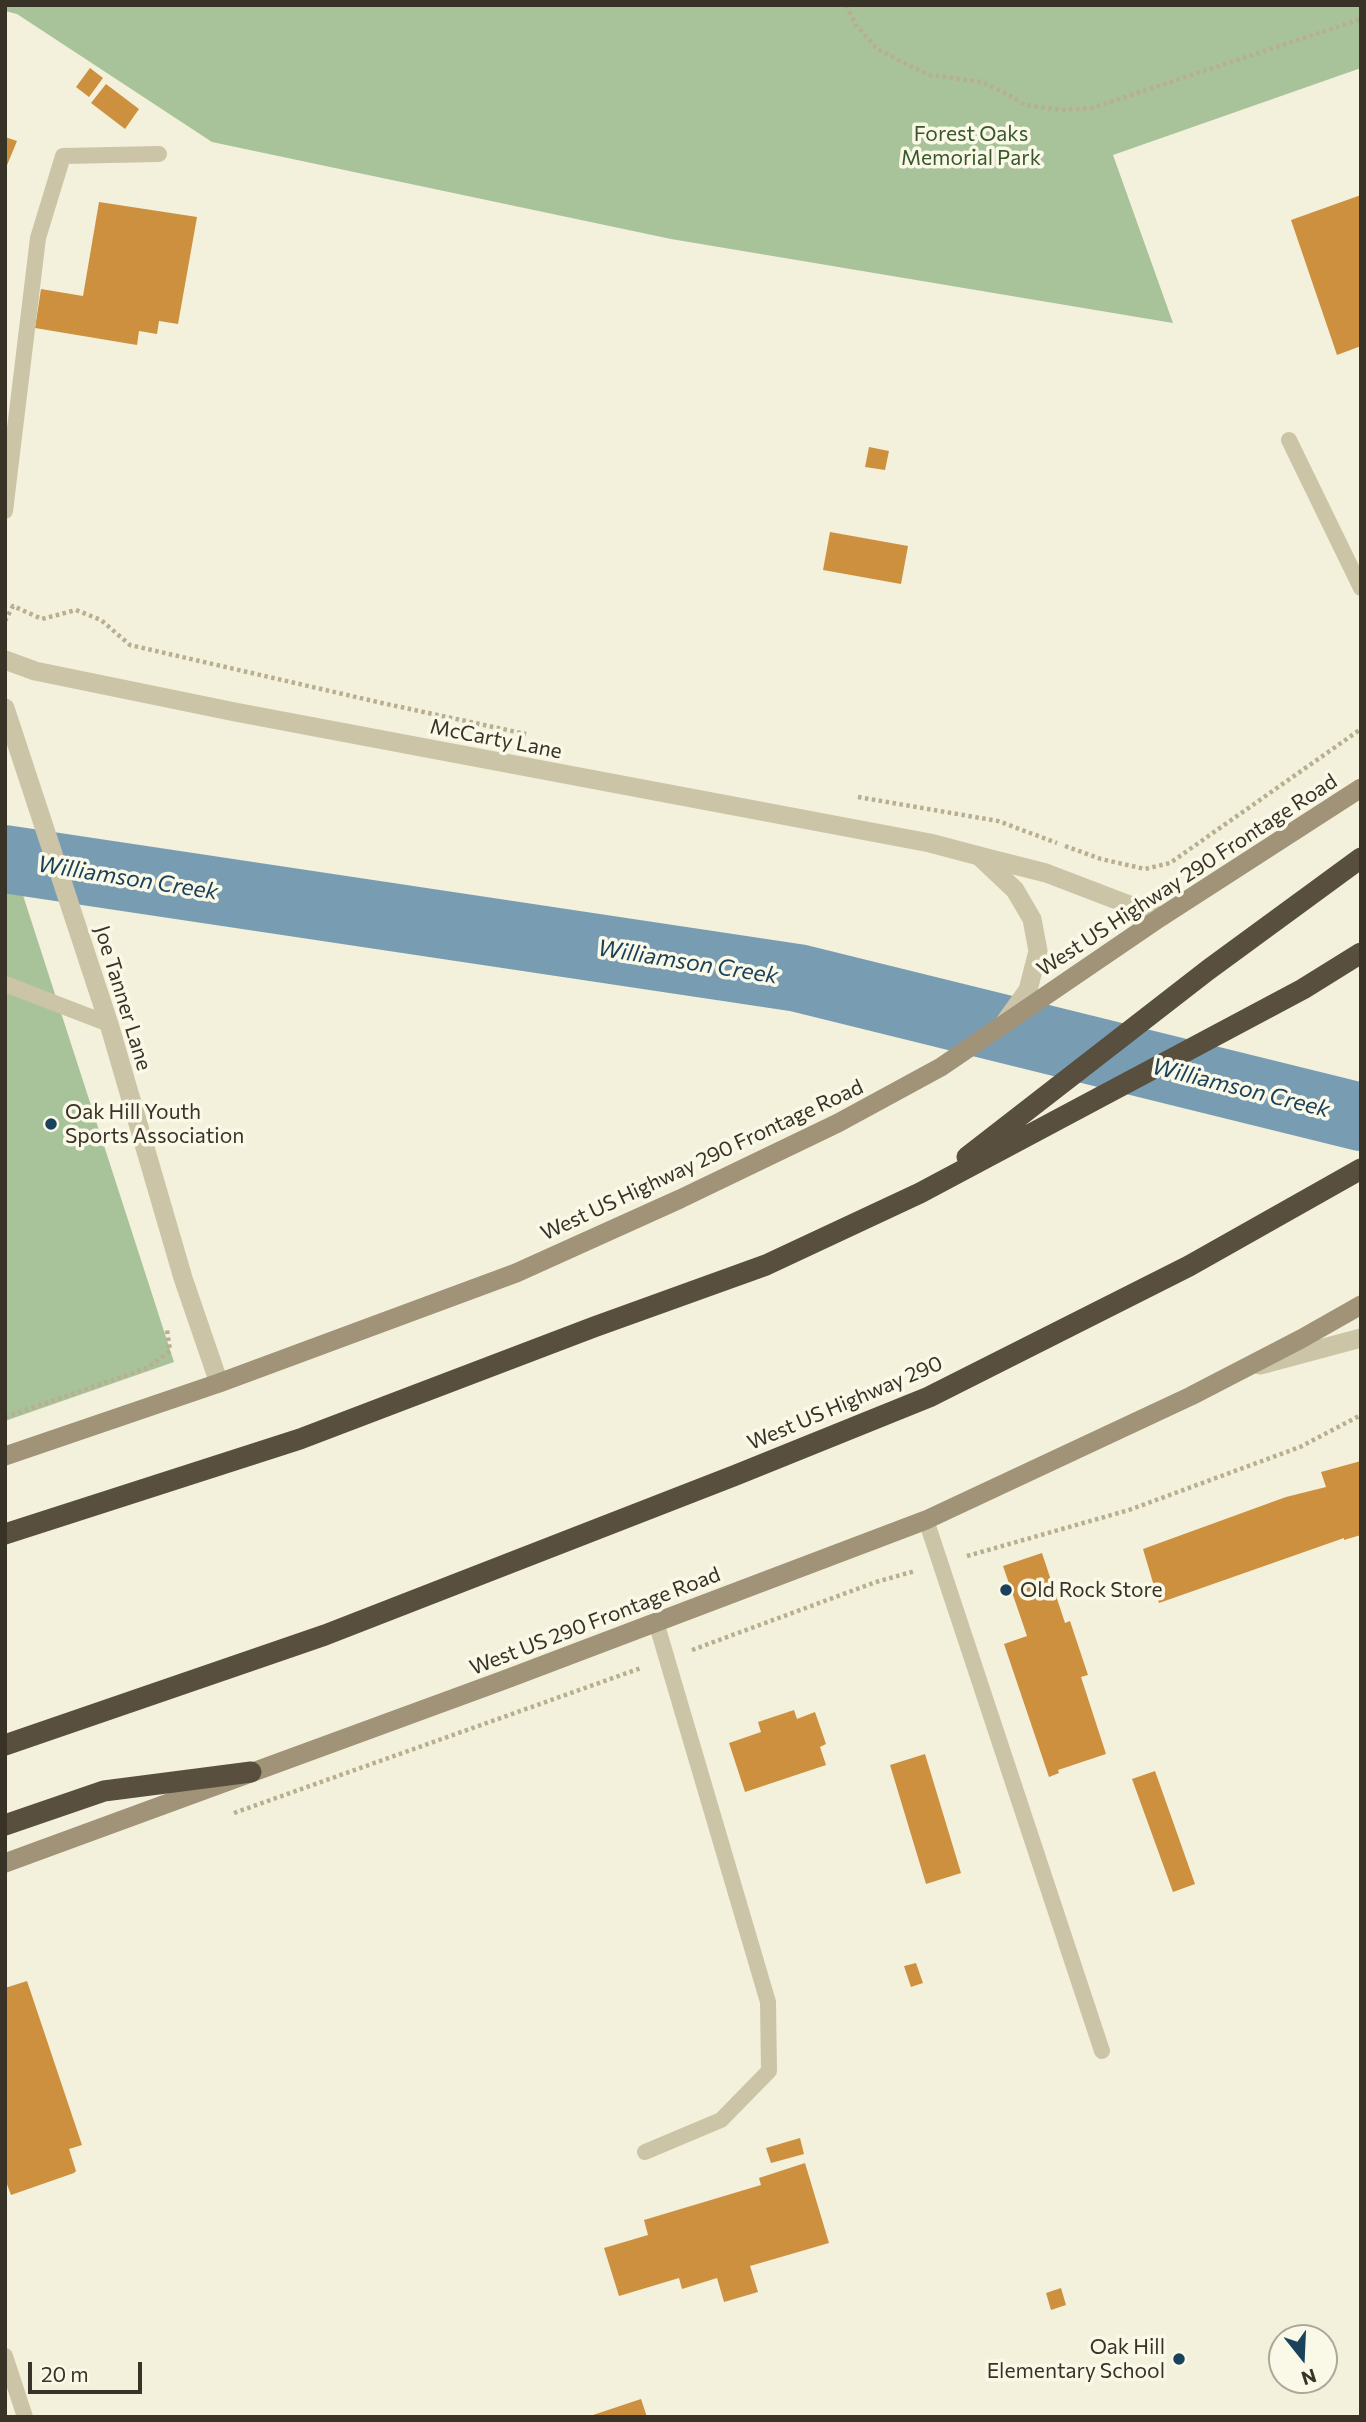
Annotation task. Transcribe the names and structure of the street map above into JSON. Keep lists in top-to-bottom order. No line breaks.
{"streets":{"highway":["West US Highway 290"],"main road":["West US Highway 290 Frontage Road","West US 290 Frontage Road"],"street":["McCarty Lane","Joe Tanner Lane"]},"crossings":[["McCarty Lane","West US Highway 290 Frontage Road"],["West US Highway 290 Frontage Road","Joe Tanner Lane"]],"water":["Williamson Creek"],"parks":["Forest Oaks Memorial Park"],"places":["Oak Hill Youth Sports Association","Old Rock Store","Oak Hill Elementary School"],"scale_bar":"20 m","north":"bottom"}
